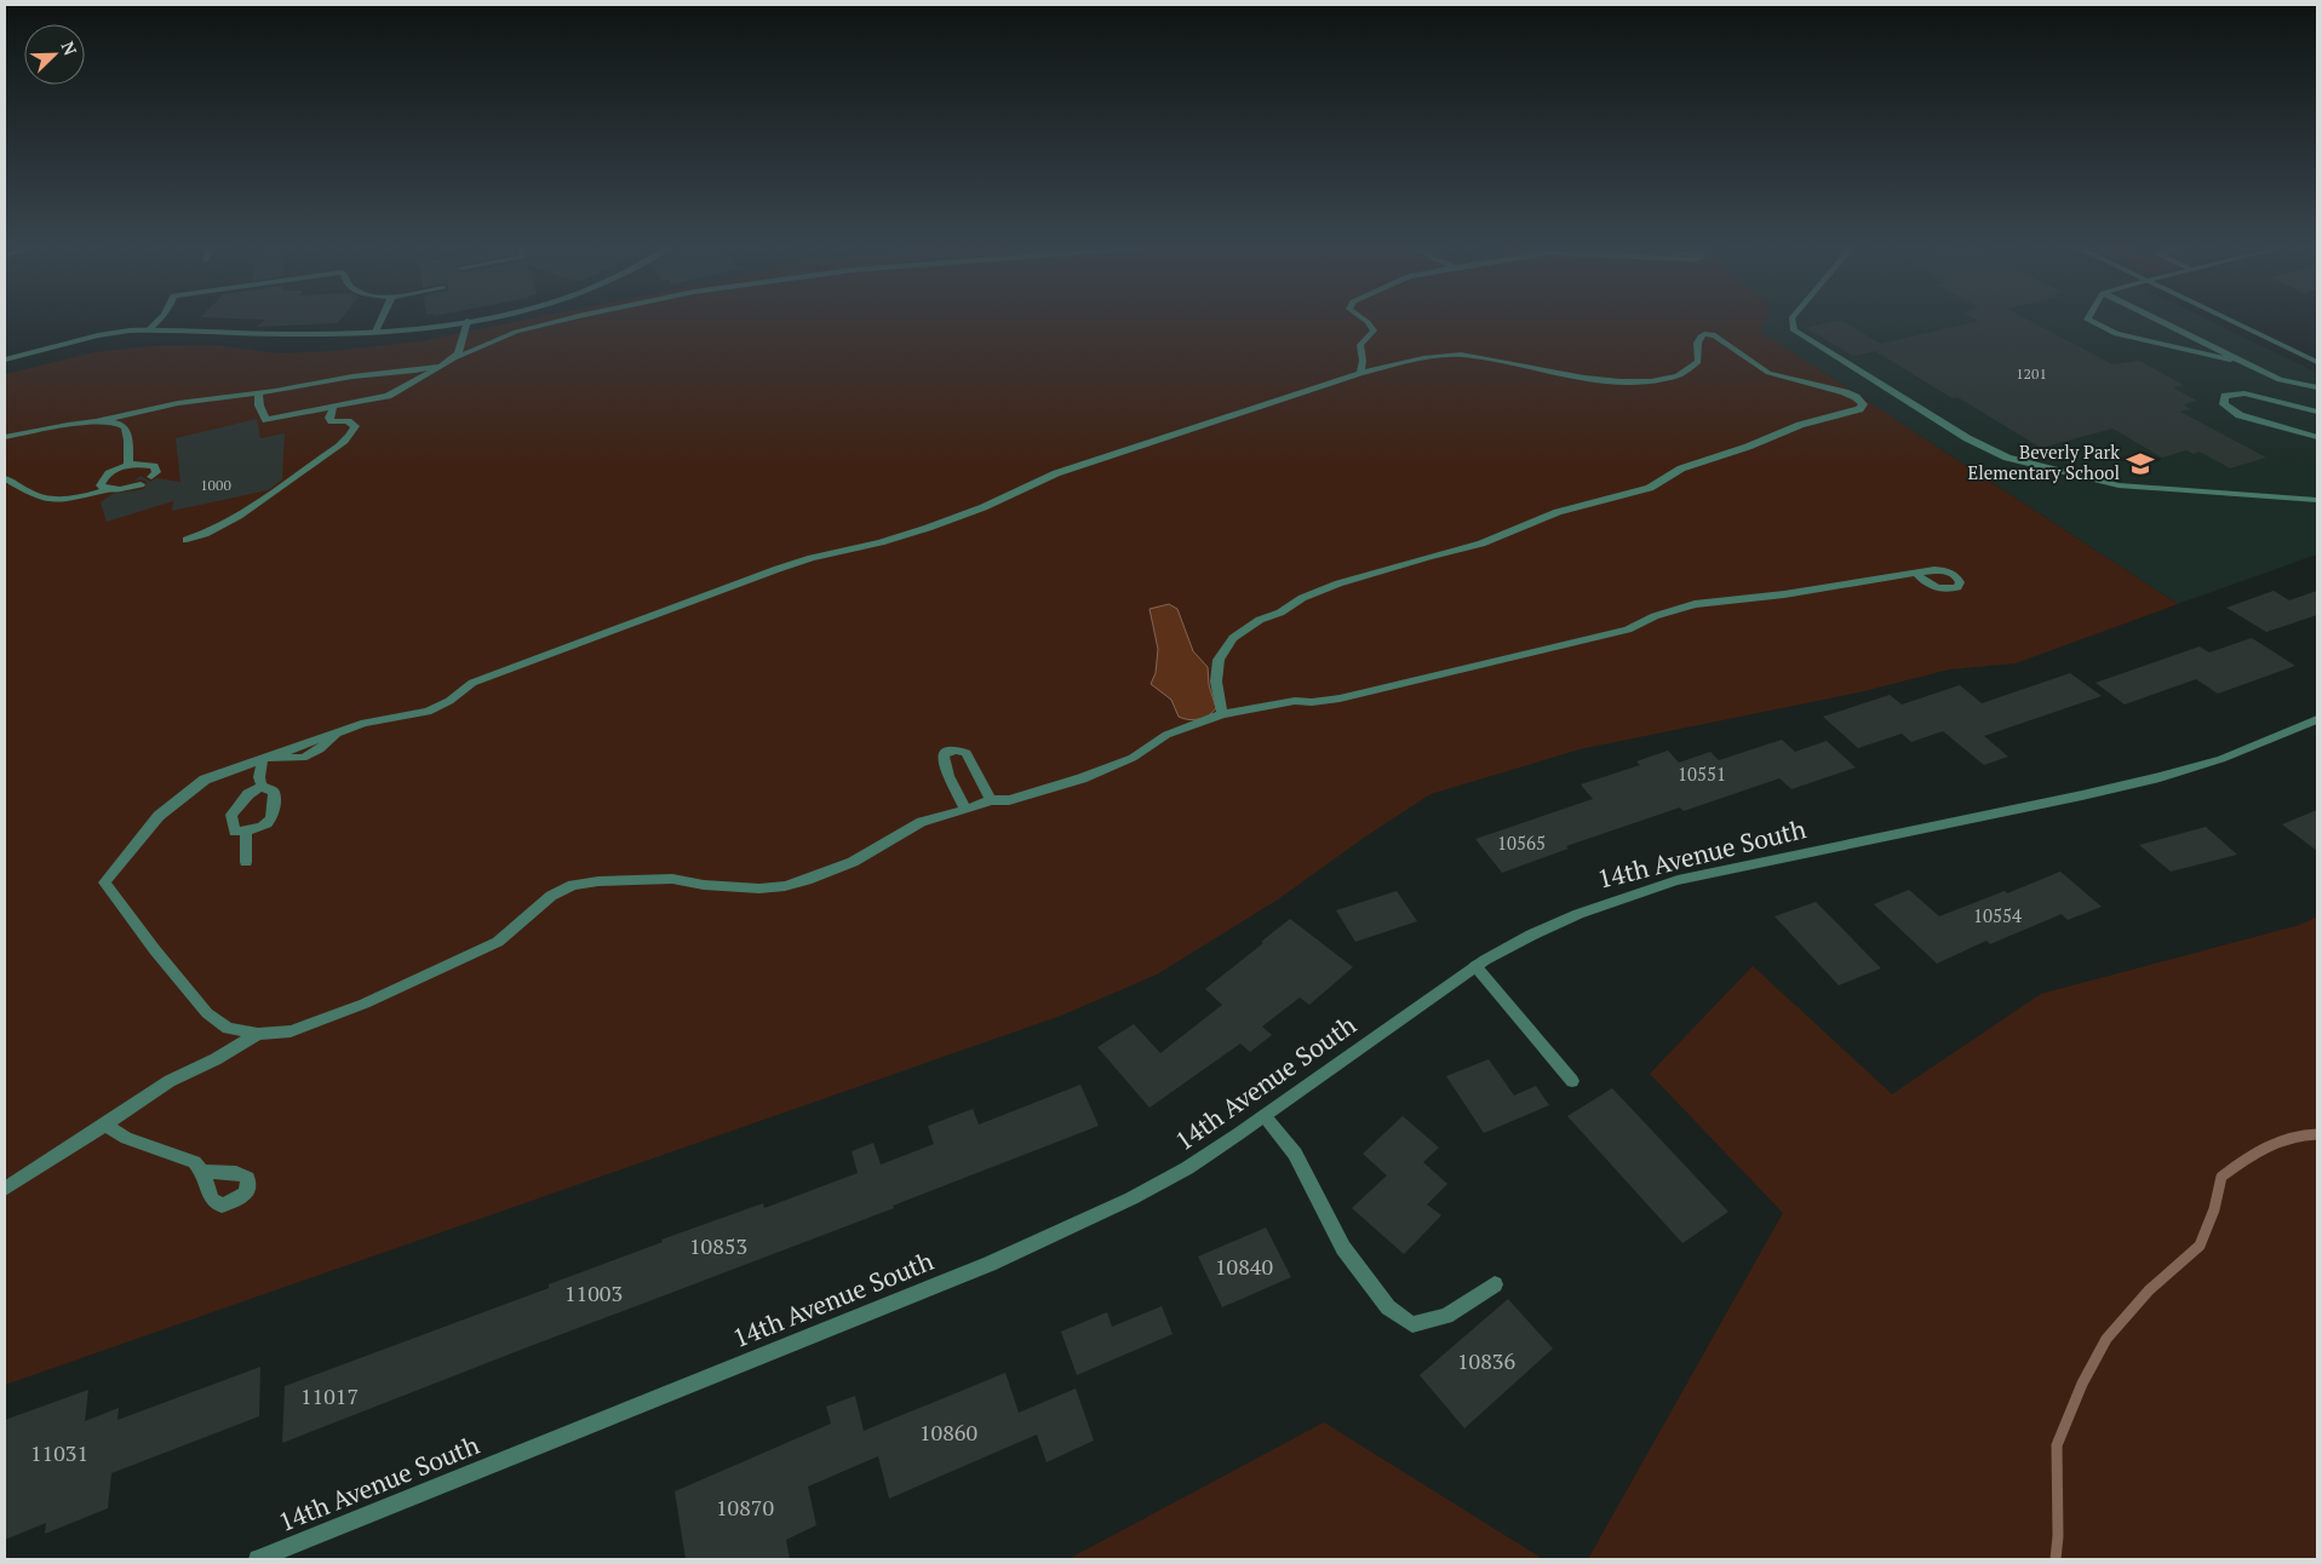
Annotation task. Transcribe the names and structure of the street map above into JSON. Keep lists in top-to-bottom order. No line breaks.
{"streets":{"street":["14th Avenue South"]},"places":{"school or university":["Beverly Park Elementary School"]},"house_numbers":["1201","1000","10551","10565","10554","10853","10840","11003","10836","11017","10860","11031","10870"],"north":"top right"}
